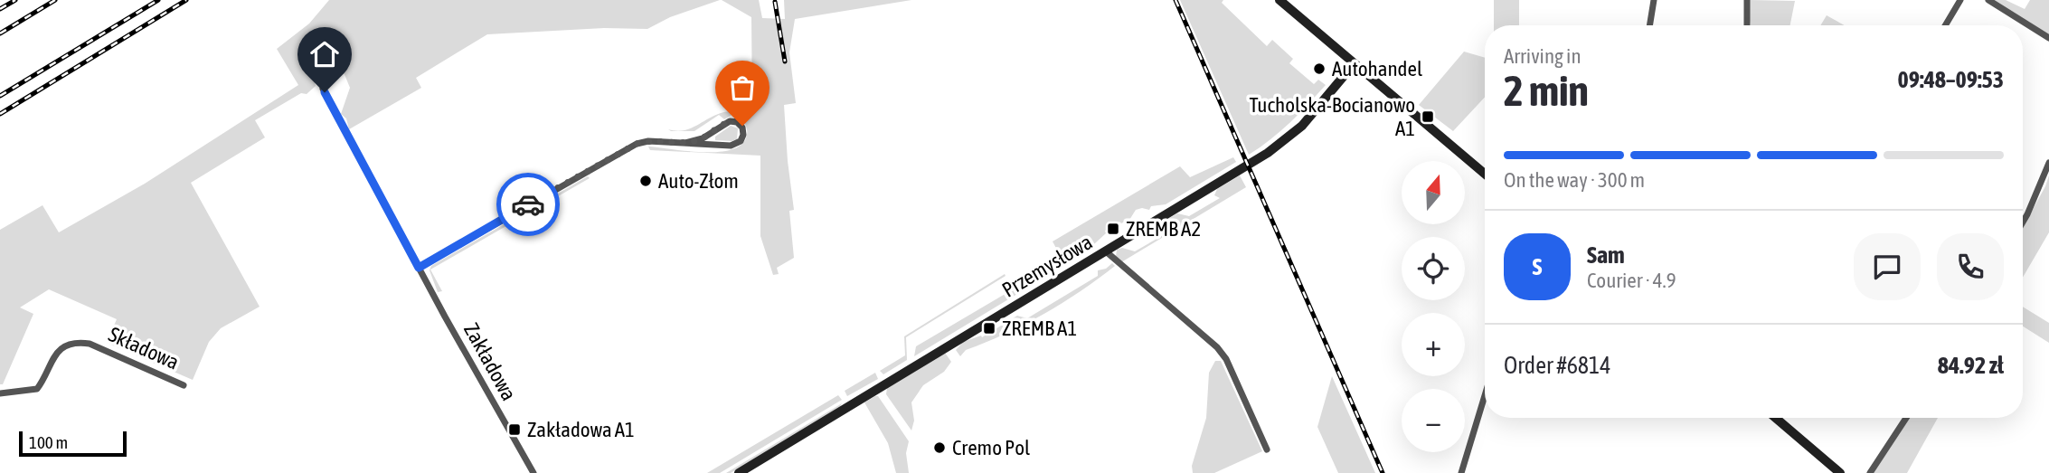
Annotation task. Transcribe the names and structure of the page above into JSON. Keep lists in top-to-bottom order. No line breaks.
{"streets":{"street":["Przemysłowa","Składowa","Zakładowa"]},"places":{"other":["Autohandel","Auto-Złom","Cremo Pol"],"transit":["Tucholska-Bocianowo A1","ZREMB A2","ZREMB A1","Zakładowa A1"]},"scale_bar":"100 m","north":"top","page":{"heading":["2 min","Arriving in","09:48–09:53"],"panel":["Sam","Courier · 4.9","Order #6814","84.92 zł"],"bar":"On the way · 300 m","map_buttons":["+","−"],"round":"S","scale":"100 m"}}
